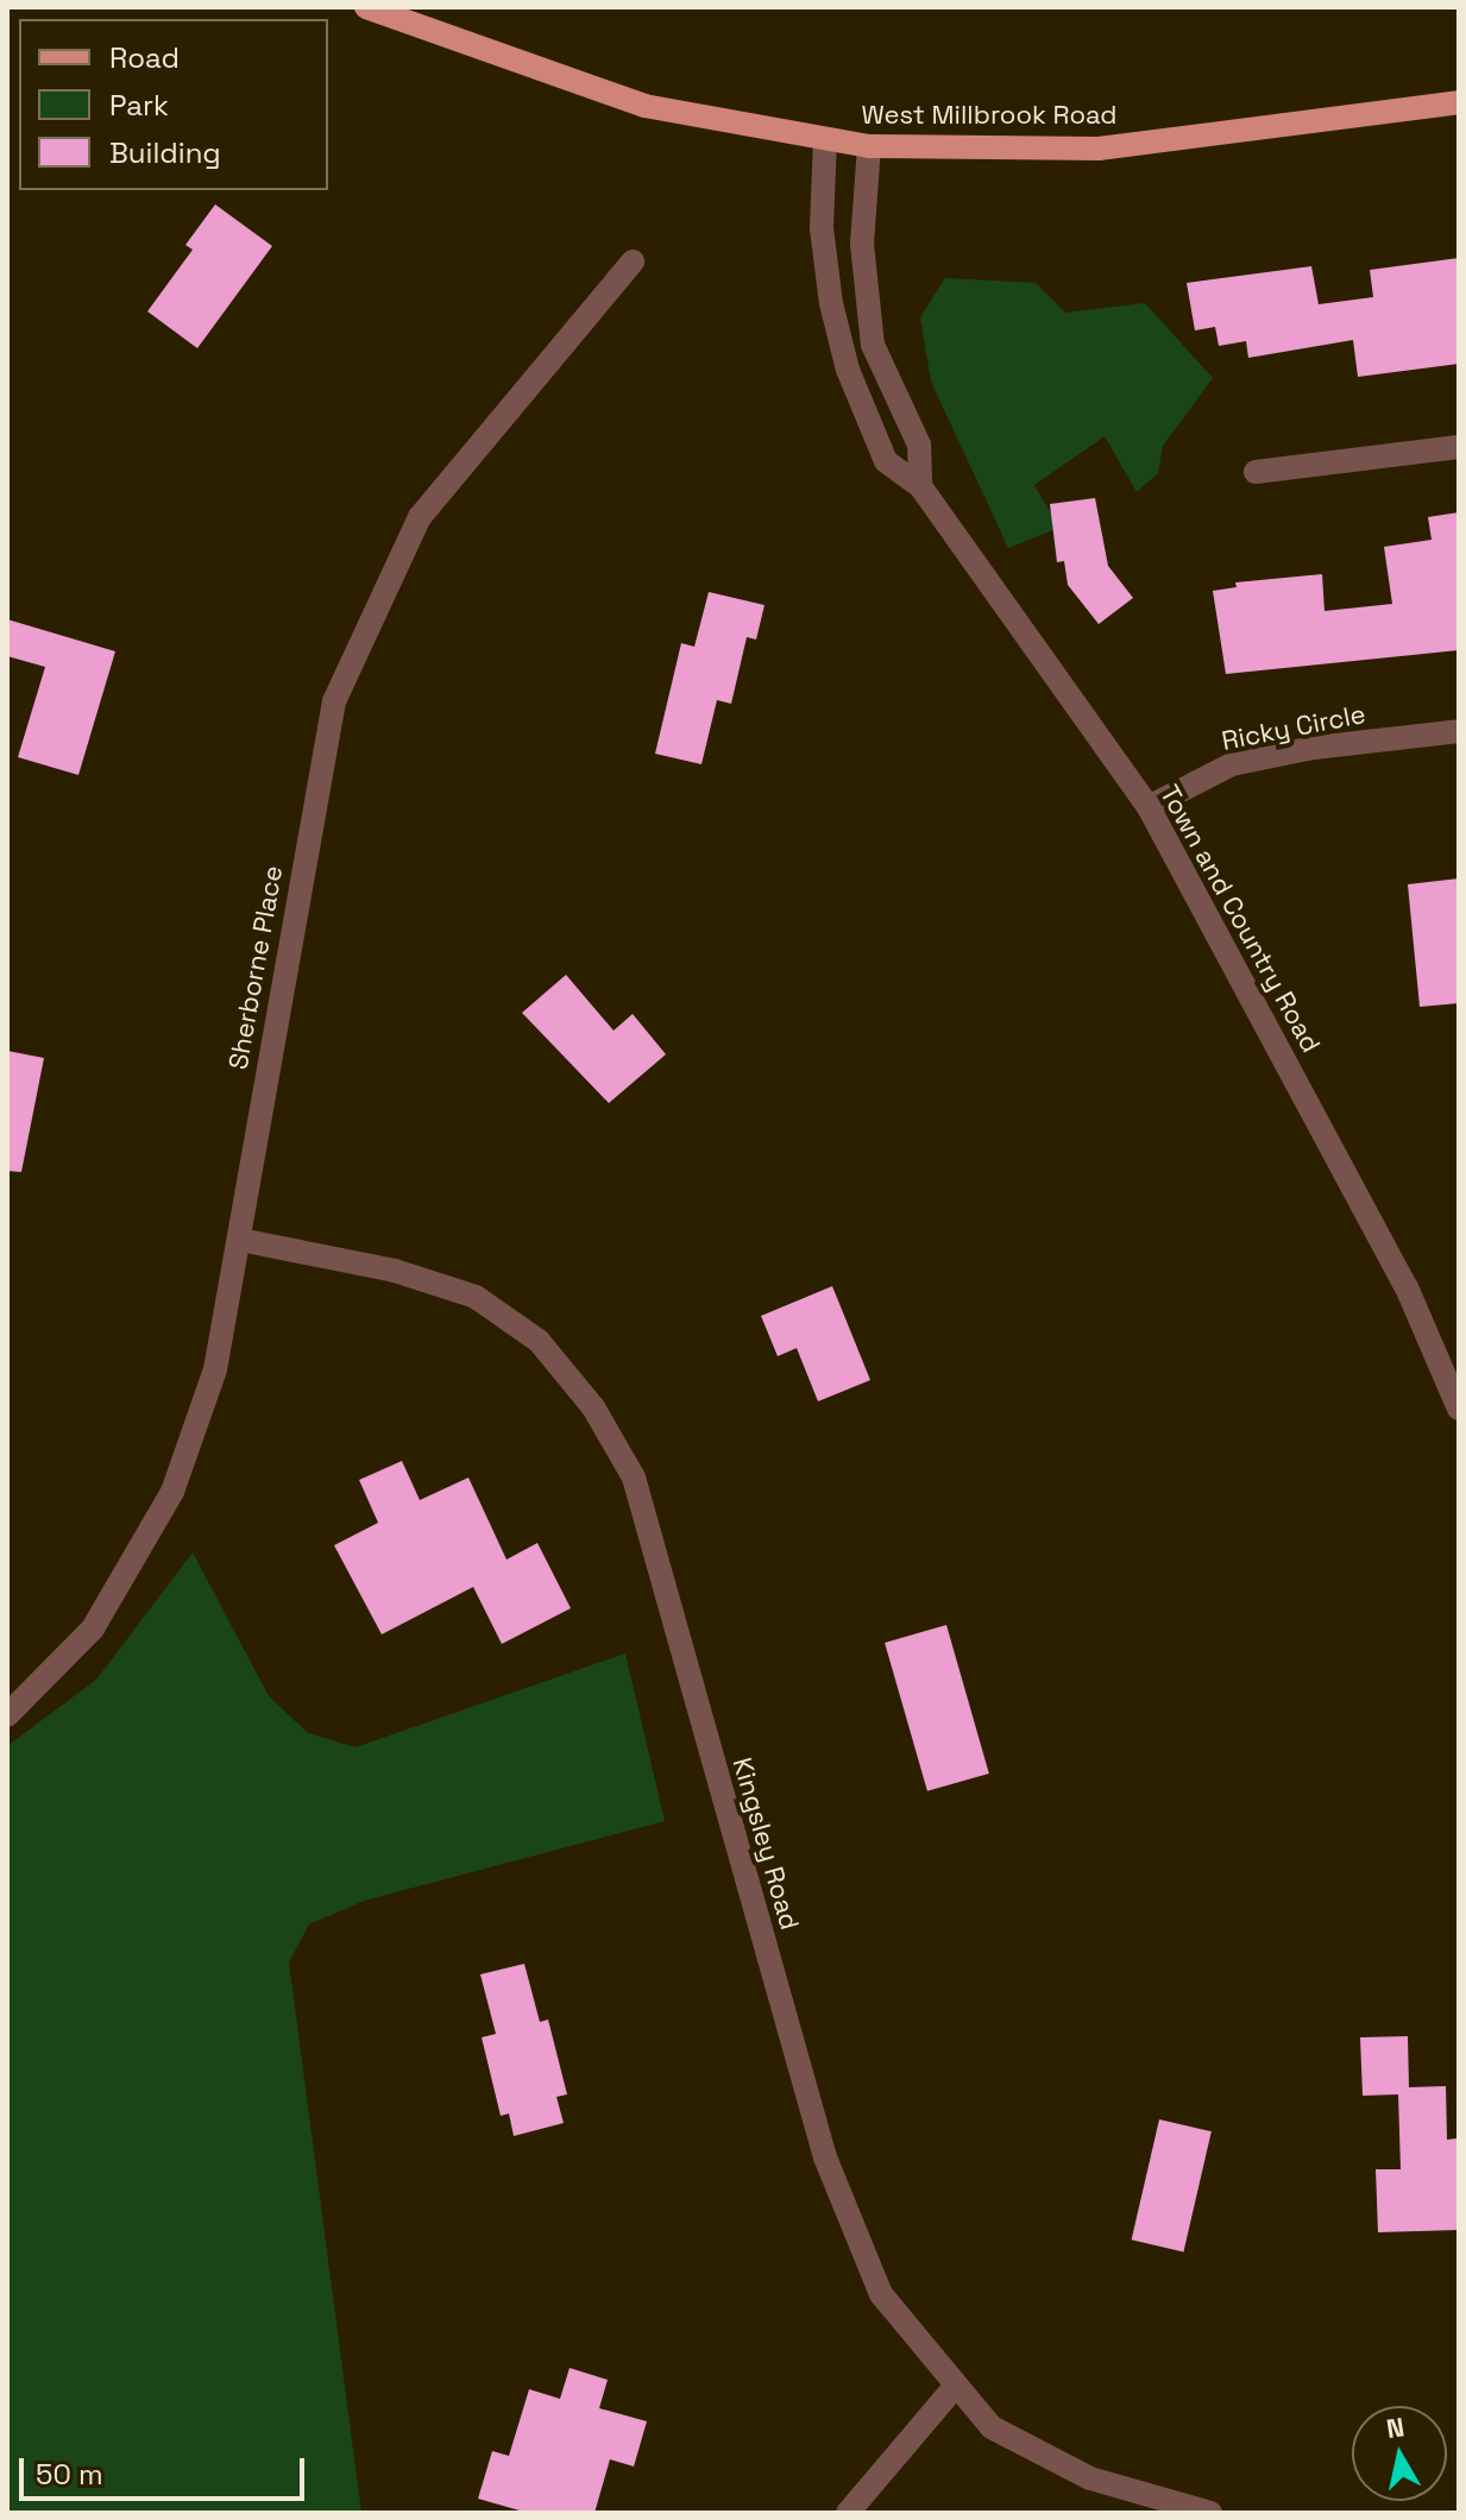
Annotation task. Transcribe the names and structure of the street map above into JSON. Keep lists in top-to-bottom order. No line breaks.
{"streets":{"main road":["West Millbrook Road"],"street":["Ricky Circle","Town and Country Road","Sherborne Place","Kingsley Road"]},"crossings":[["West Millbrook Road","Town and Country Road"],["Ricky Circle","Town and Country Road"],["Sherborne Place","Kingsley Road"]],"legend":["Road","Park","Building"],"scale_bar":"50 m","north":"top"}
